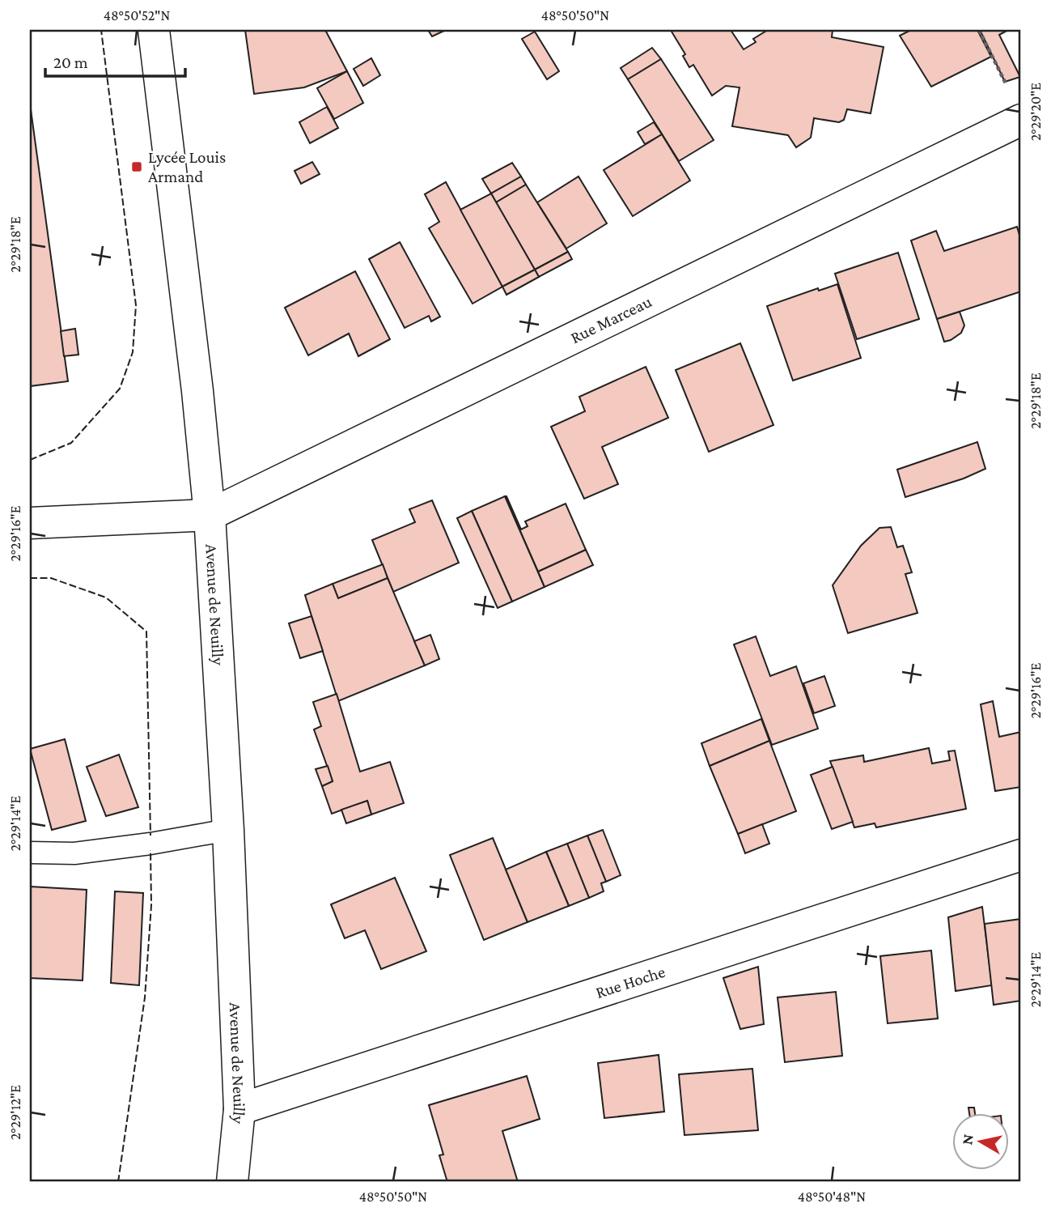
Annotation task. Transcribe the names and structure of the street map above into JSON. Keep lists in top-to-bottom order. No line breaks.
{"streets":{"street":["Rue Marceau","Avenue de Neuilly","Rue Hoche"]},"crossings":[["Rue Marceau","Avenue de Neuilly"],["Avenue de Neuilly","Rue Hoche"]],"places":{"transit":["Lycée Louis Armand"]},"scale_bar":"20 m","north":"left","coordinates":["48°50'52\"N","48°50'50\"N","2°29'20\"E","2°29'18\"E","2°29'16\"E","2°29'14\"E","2°29'12\"E","48°50'48\"N"]}
